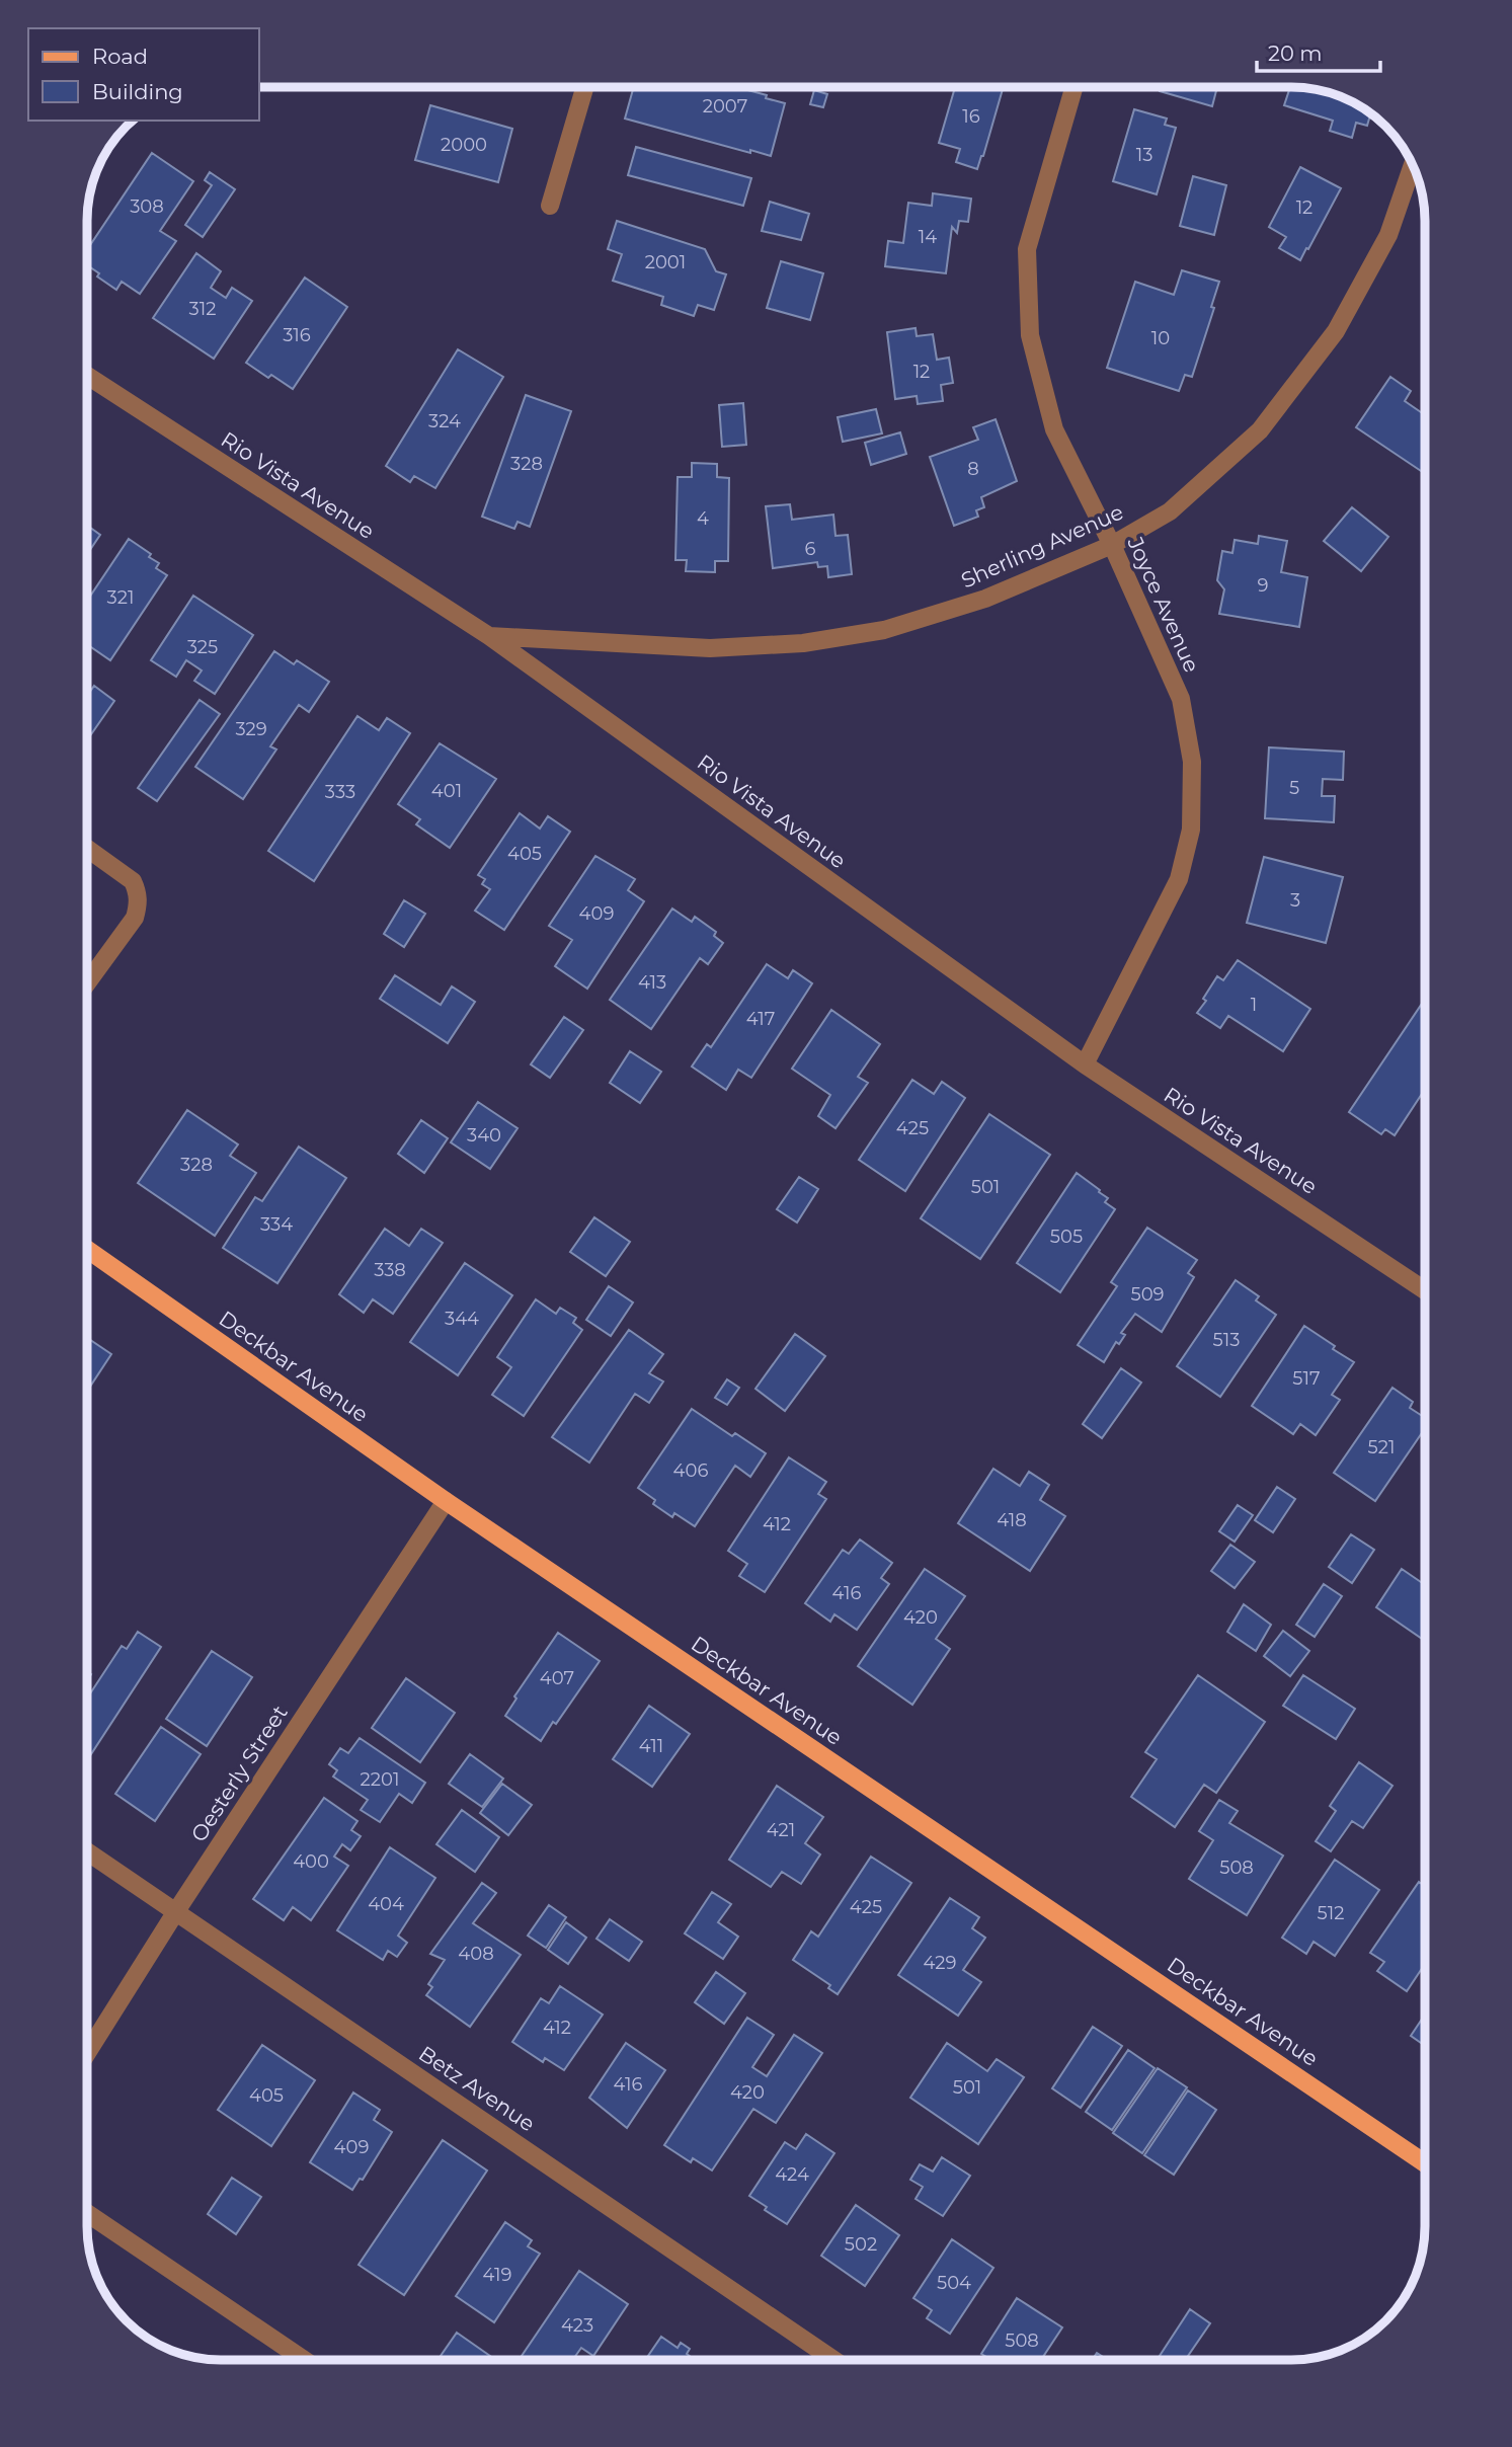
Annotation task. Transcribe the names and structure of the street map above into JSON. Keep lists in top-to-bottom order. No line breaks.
{"streets":{"main road":["Deckbar Avenue"],"street":["Rio Vista Avenue","Sherling Avenue","Joyce Avenue","Oesterly Street","Betz Avenue"]},"crossings":[["Rio Vista Avenue","Sherling Avenue"],["Rio Vista Avenue","Joyce Avenue"],["Sherling Avenue","Joyce Avenue"],["Deckbar Avenue","Oesterly Street"],["Oesterly Street","Betz Avenue"]],"house_numbers":["2007","16","2000","13","308","12","14","2001","312","316","10","12","324","328","8","4","6","9","321","325","329","5","401","333","405","3","409","413","1","417","425","340","328","501","334","505","338","509","344","513","517","521","406","418","412","416","420","407","411","2201","421","400","508","404","425","512","408","429","412","416","501","420","405","409","424","502","419","504","423","508"],"legend":["Road","Building"],"scale_bar":"20 m"}
